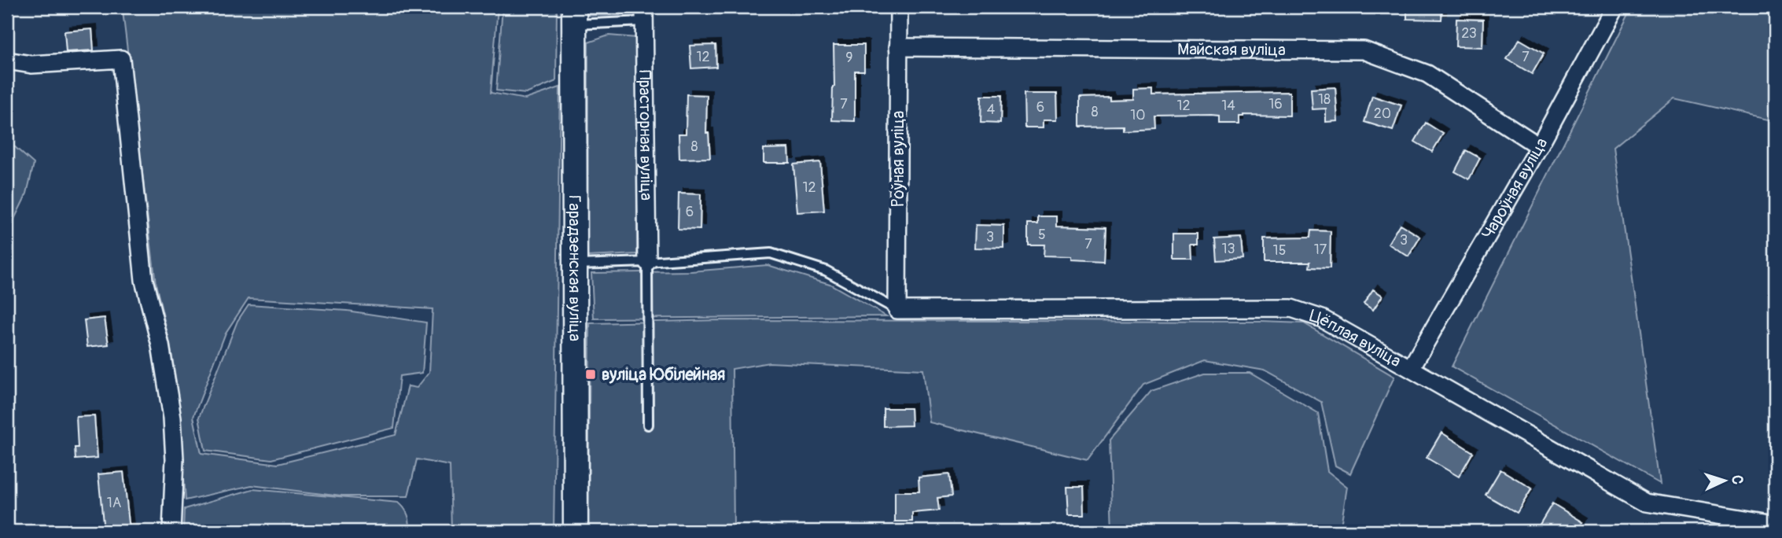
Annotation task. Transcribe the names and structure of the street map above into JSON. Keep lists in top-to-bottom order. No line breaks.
{"streets":{"main road":["Гарадзенская вуліца"],"street":["Майская вуліца","Прасторная вуліца","Роўная вуліца","Чароўная вуліца","Цёплая вуліца"]},"crossings":[["Майская вуліца","Роўная вуліца"],["Майская вуліца","Чароўная вуліца"],["Роўная вуліца","Цёплая вуліца"],["Чароўная вуліца","Цёплая вуліца"]],"places":{"transit":["вуліца Юбілейная"]},"house_numbers":["23","12","7","9","18","7","16","12","14","6","4","8","20","10","8","12","6","5","3","3","7","13","17","15","1А"],"north":"right"}
